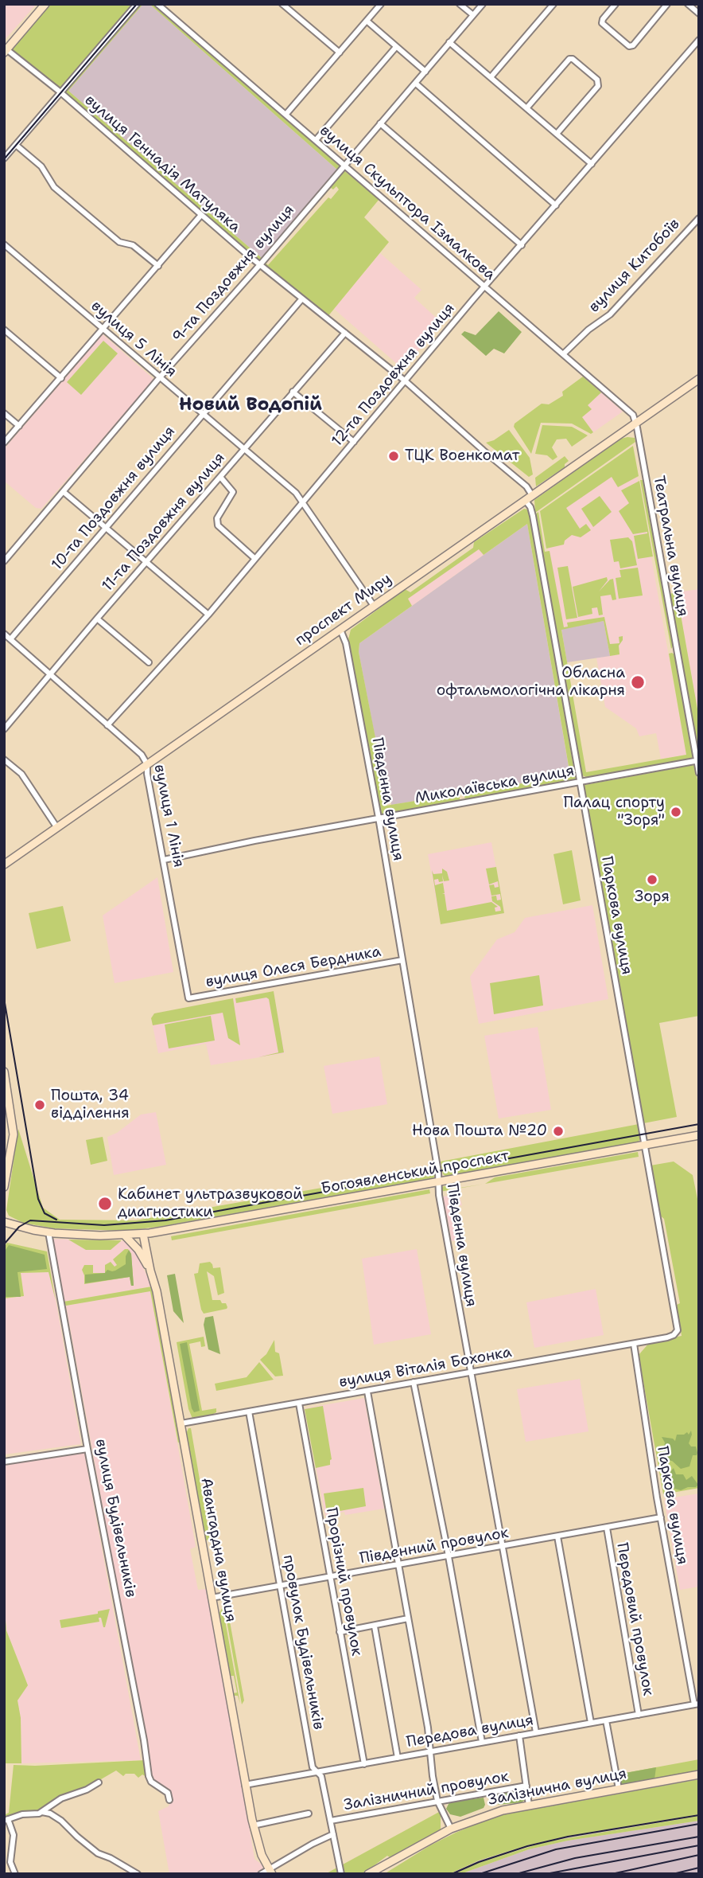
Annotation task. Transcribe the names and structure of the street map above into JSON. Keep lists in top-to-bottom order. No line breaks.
{"streets":{"main road":["проспект Миру","Богоявленський проспект","Авангардна вулиця","Залізнична вулиця"],"street":["вулиця Геннадія Матуляка","вулиця Скульптора Ізмалкова","вулиця Китобоїв","9-та Поздовжня вулиця","вулиця 5 Лінія","12-та Поздовжня вулиця","10-та Поздовжня вулиця","11-та Поздовжня вулиця","Театральна вулиця","Миколаївська вулиця","Південна вулиця","вулиця 1 Лінія","Паркова вулиця","вулиця Олеся Бердника","вулиця Віталія Бохонка","вулиця Будівельників","Південний провулок","Прорізний провулок","Передовий провулок","провулок Будівельників","Передова вулиця","Залізничний провулок"]},"crossings":[["вулиця Геннадія Матуляка","9-та Поздовжня вулиця"],["вулиця Геннадія Матуляка","12-та Поздовжня вулиця"],["вулиця Геннадія Матуляка","10-та Поздовжня вулиця"],["вулиця Геннадія Матуляка","11-та Поздовжня вулиця"],["вулиця Геннадія Матуляка","проспект Миру"],["вулиця Скульптора Ізмалкова","вулиця Китобоїв"],["вулиця Скульптора Ізмалкова","9-та Поздовжня вулиця"],["вулиця Скульптора Ізмалкова","12-та Поздовжня вулиця"],["вулиця Скульптора Ізмалкова","Театральна вулиця"],["вулиця Скульптора Ізмалкова","проспект Миру"],["9-та Поздовжня вулиця","вулиця 5 Лінія"],["вулиця 5 Лінія","12-та Поздовжня вулиця"],["вулиця 5 Лінія","10-та Поздовжня вулиця"],["вулиця 5 Лінія","11-та Поздовжня вулиця"],["вулиця 5 Лінія","проспект Миру"],["12-та Поздовжня вулиця","вулиця 1 Лінія"],["10-та Поздовжня вулиця","вулиця 1 Лінія"],["11-та Поздовжня вулиця","вулиця 1 Лінія"],["Театральна вулиця","проспект Миру"],["Театральна вулиця","Миколаївська вулиця"],["проспект Миру","Південна вулиця"],["проспект Миру","вулиця 1 Лінія"],["проспект Миру","Паркова вулиця"],["Миколаївська вулиця","Південна вулиця"],["Миколаївська вулиця","вулиця 1 Лінія"],["Миколаївська вулиця","Паркова вулиця"],["Південна вулиця","вулиця Олеся Бердника"],["Південна вулиця","Богоявленський проспект"],["Південна вулиця","вулиця Віталія Бохонка"],["Південна вулиця","Південний провулок"],["Південна вулиця","Передова вулиця"],["вулиця 1 Лінія","вулиця Олеся Бердника"],["Паркова вулиця","Богоявленський проспект"],["Паркова вулиця","вулиця Віталія Бохонка"],["Паркова вулиця","Південний провулок"],["Паркова вулиця","Передова вулиця"],["Богоявленський проспект","вулиця Будівельників"],["Богоявленський проспект","Авангардна вулиця"],["вулиця Віталія Бохонка","Авангардна вулиця"],["вулиця Віталія Бохонка","Прорізний провулок"],["вулиця Віталія Бохонка","провулок Будівельників"],["Південний провулок","Авангардна вулиця"],["Південний провулок","Прорізний провулок"],["Південний провулок","Передовий провулок"],["Південний провулок","провулок Будівельників"],["Авангардна вулиця","Передова вулиця"],["Прорізний провулок","Передова вулиця"],["Передовий провулок","Передова вулиця"],["провулок Будівельників","Передова вулиця"],["провулок Будівельників","Залізничний провулок"]],"districts":["Новий Водопій"],"places":["ТЦК Военкомат","Обласна офтальмологічна лікарня","Палац спорту \"Зоря\"","Зоря","Пошта, 34 відділення","Нова Пошта №20","Кабинет ультразвуковой диагностики"]}
